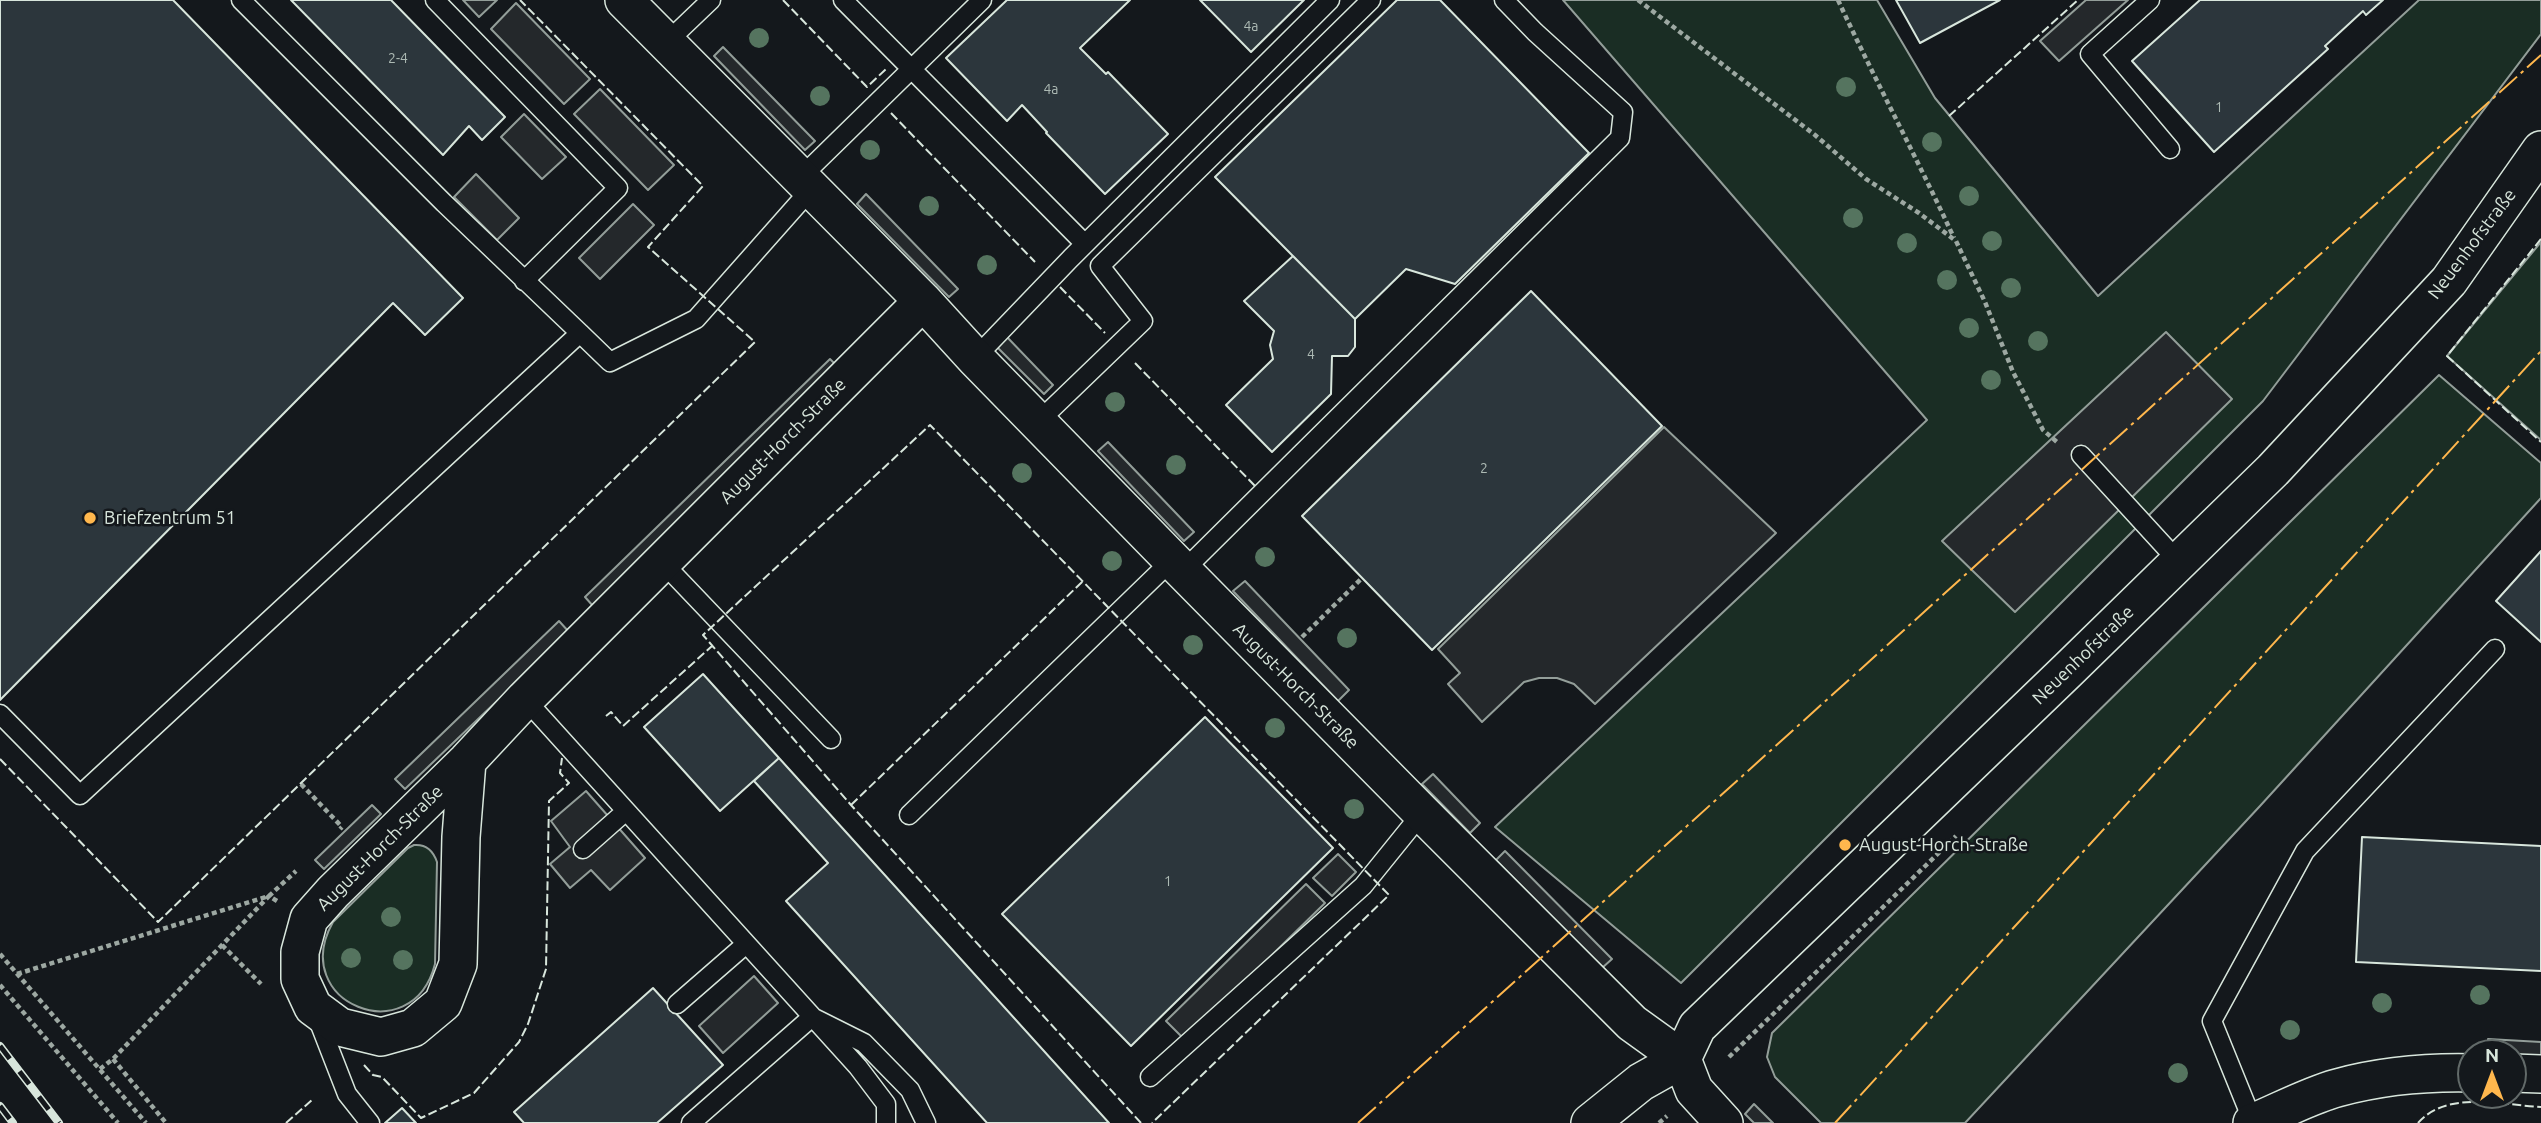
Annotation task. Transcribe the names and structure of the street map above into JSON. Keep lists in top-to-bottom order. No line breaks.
{"streets":{"street":["Neuenhofstraße","August-Horch-Straße"]},"crossings":[["Neuenhofstraße","August-Horch-Straße"]],"places":["Briefzentrum 51","August-Horch-Straße"],"house_numbers":["4a","2-4","4a","1","4","2","1"],"north":"top"}
